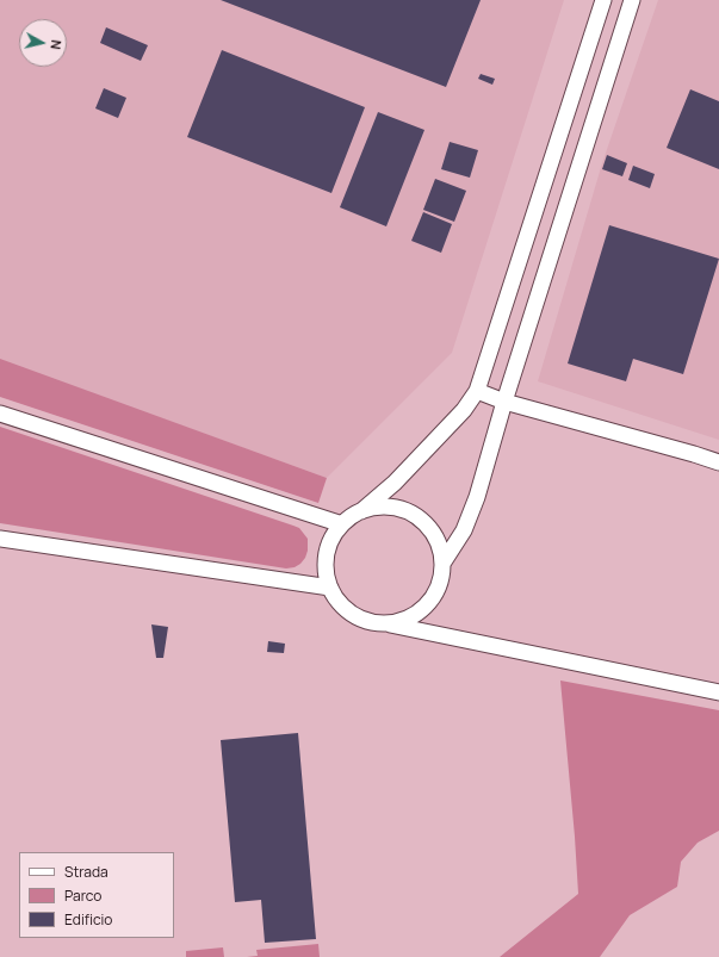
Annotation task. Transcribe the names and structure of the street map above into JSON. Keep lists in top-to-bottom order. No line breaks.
{"legend":["Strada","Parco","Edificio"],"north":"right"}
